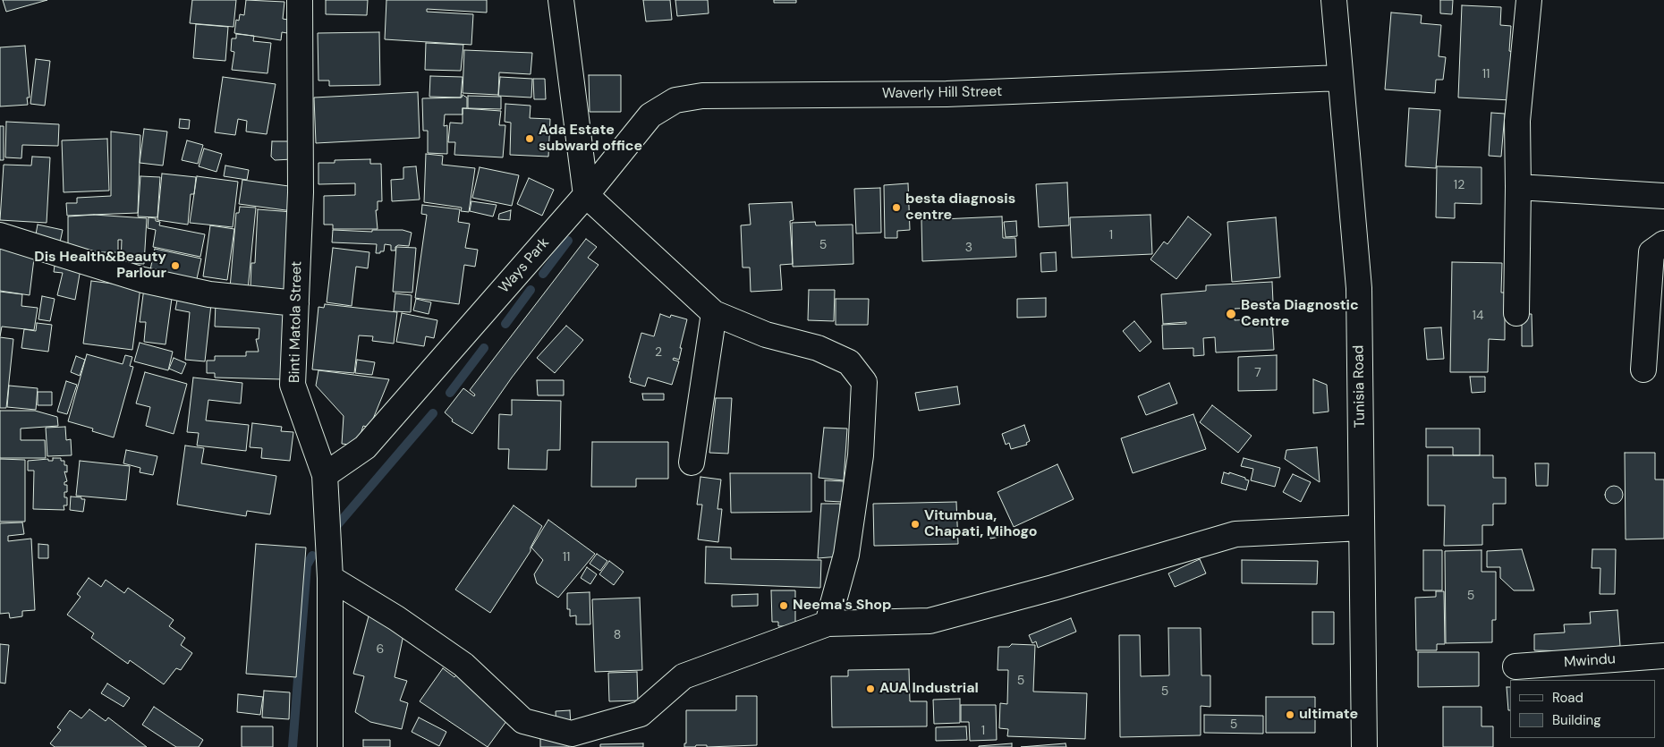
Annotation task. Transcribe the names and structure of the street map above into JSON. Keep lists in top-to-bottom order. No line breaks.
{"streets":{"street":["Waverly Hill Street","Ways Park","Binti Matola Street","Tunisia Road","Mwindu"]},"crossings":[["Waverly Hill Street","Ways Park"],["Waverly Hill Street","Tunisia Road"],["Ways Park","Binti Matola Street"]],"places":["Ada Estate subward office","besta diagnosis centre","Dis Health&Beauty Parlour","Besta Diagnostic Centre","Vitumbua, Chapati, Mihogo","Neema's Shop","AUA Industrial","ultimate"],"house_numbers":["11","12","1","5","3","14","2","7","11","5","8","6","5","5","5","1"],"legend":["Road","Building"]}
